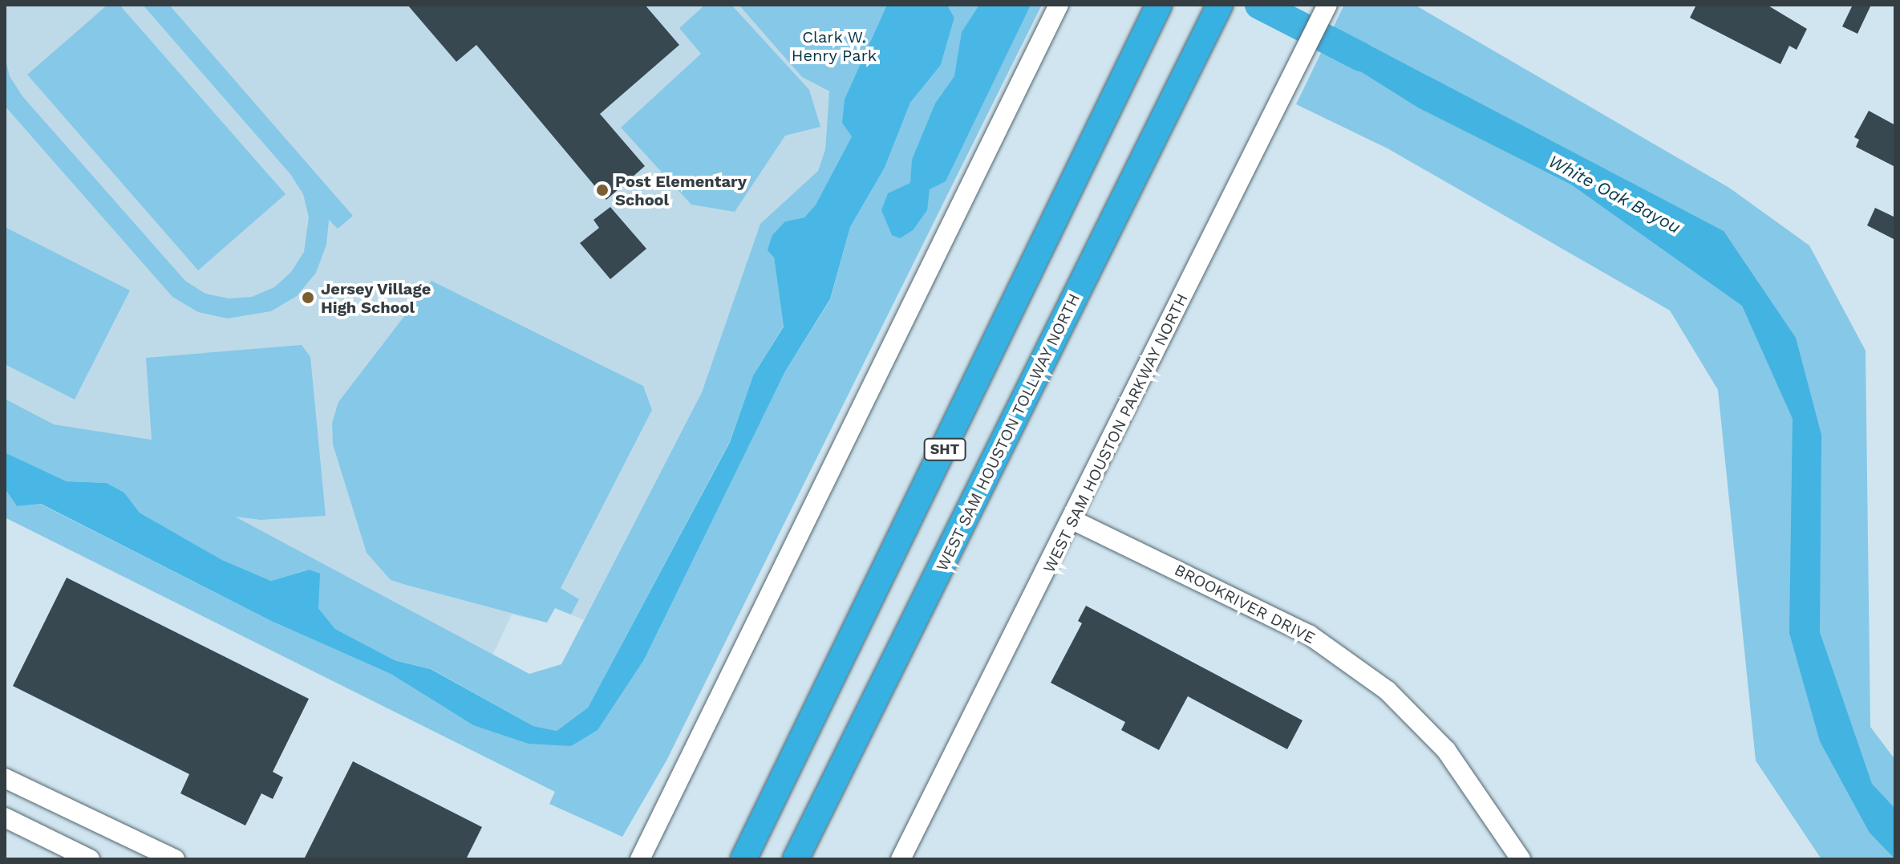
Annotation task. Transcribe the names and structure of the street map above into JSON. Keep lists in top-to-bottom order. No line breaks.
{"streets":{"highway":["WEST SAM HOUSTON TOLLWAY NORTH","SHT"],"main road":["WEST SAM HOUSTON PARKWAY NORTH","BROOKRIVER DRIVE"]},"crossings":[["WEST SAM HOUSTON PARKWAY NORTH","BROOKRIVER DRIVE"]],"water":["White Oak Bayou"],"parks":["Clark W. Henry Park"],"places":["Post Elementary School","Jersey Village High School"]}
